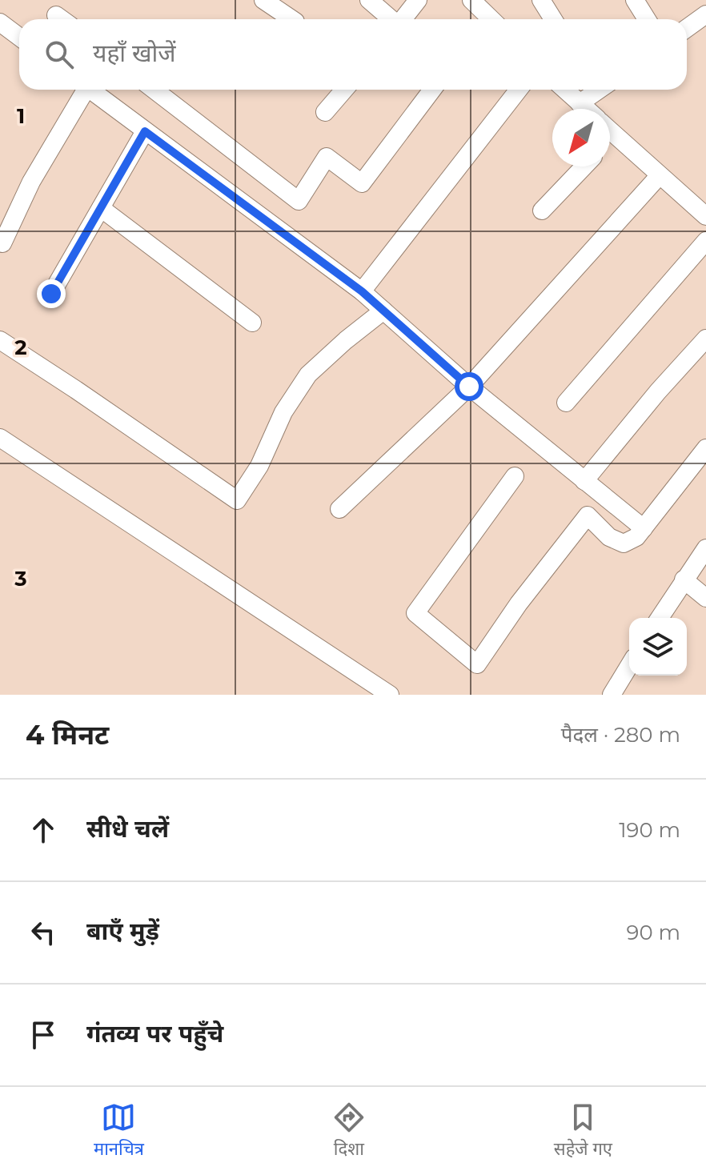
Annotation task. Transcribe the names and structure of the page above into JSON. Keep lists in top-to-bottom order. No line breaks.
{"north":"bottom left","page":{"search":"यहाँ खोजें","heading":["4 मिनट","पैदल · 280 m"],"list":[["सीधे चलें","190 m"],["बाएँ मुड़ें","90 m"],"गंतव्य पर पहुँचे"],"nav":["मानचित्र","दिशा","सहेजे गए"]},"grid":{"rows":["1","2","3"]}}
